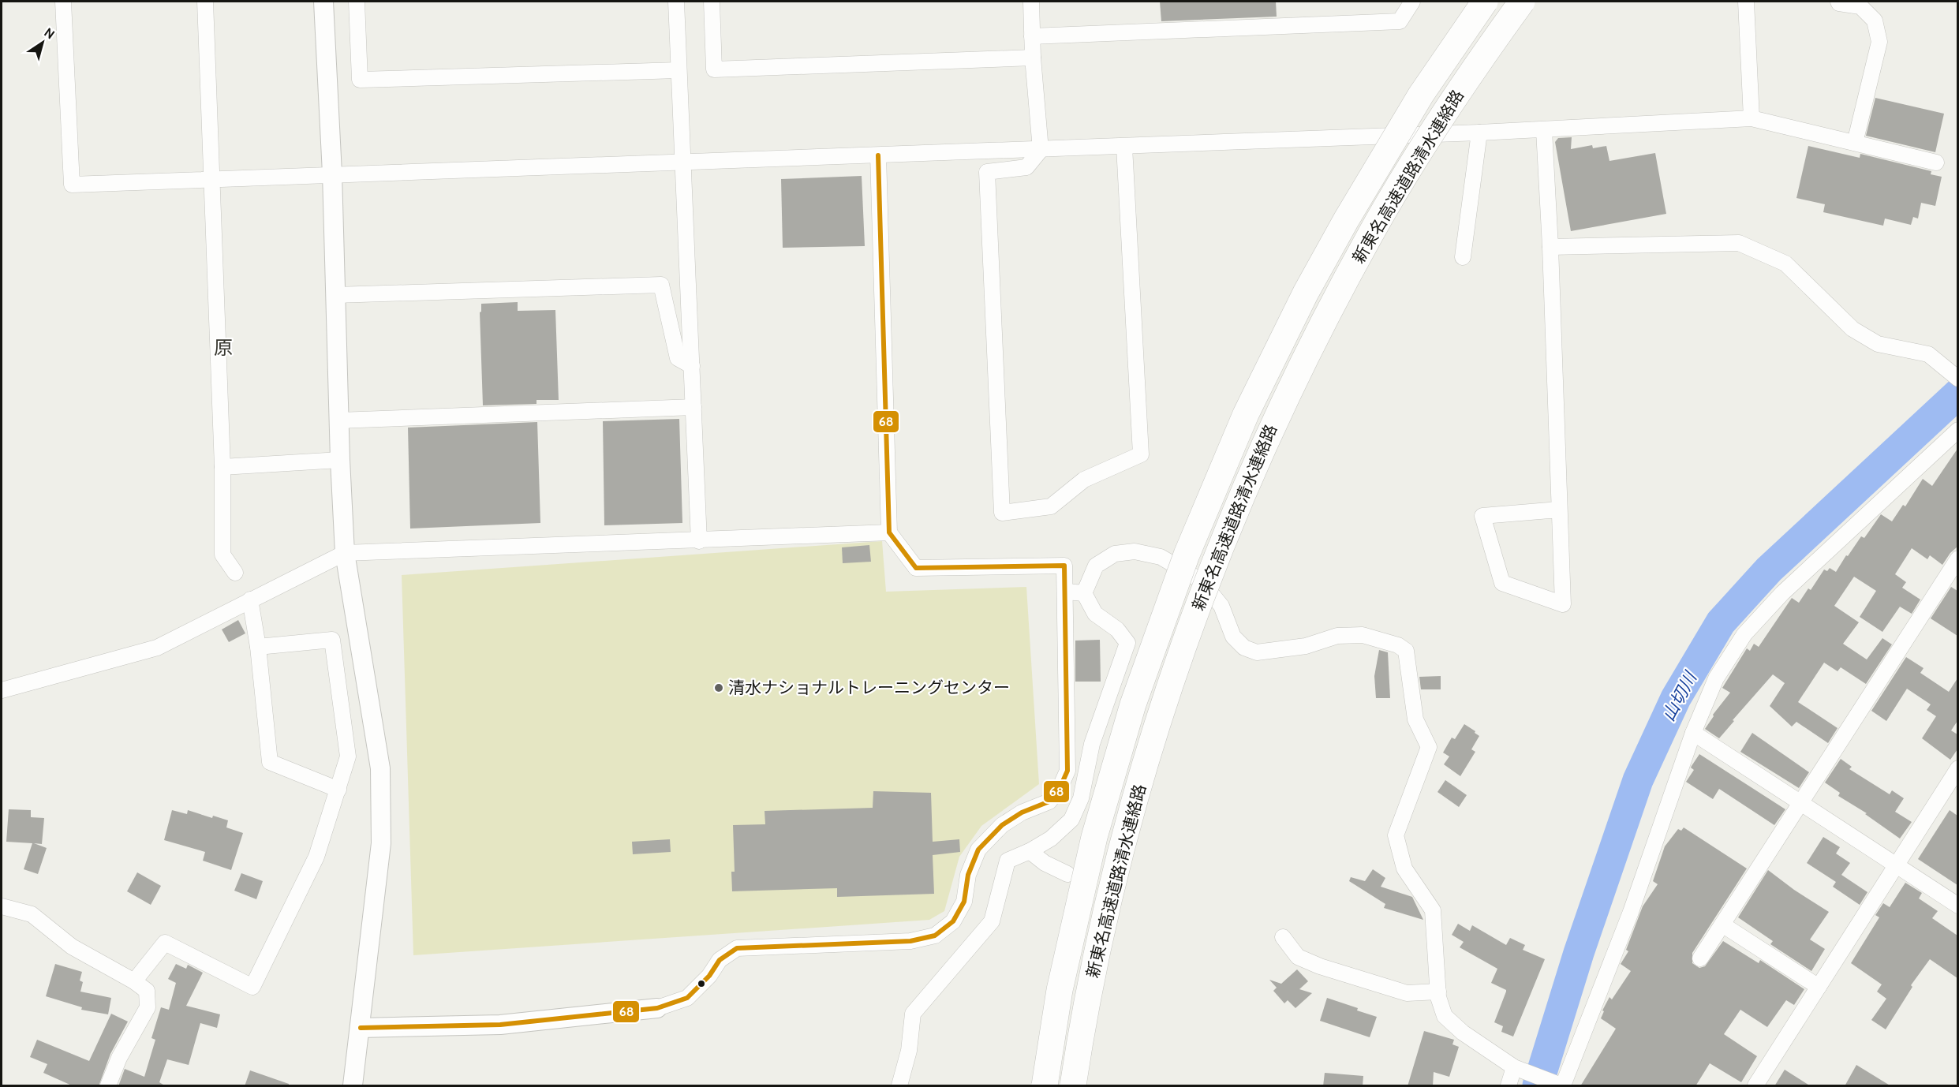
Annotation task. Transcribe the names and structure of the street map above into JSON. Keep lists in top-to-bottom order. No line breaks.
{"streets":{"highway":["新東名高速道路清水連絡路"]},"districts":["原"],"water":["山切川"],"places":["清水ナショナルトレーニングセンター"],"lines":["transit line 68"],"north":"top right"}
